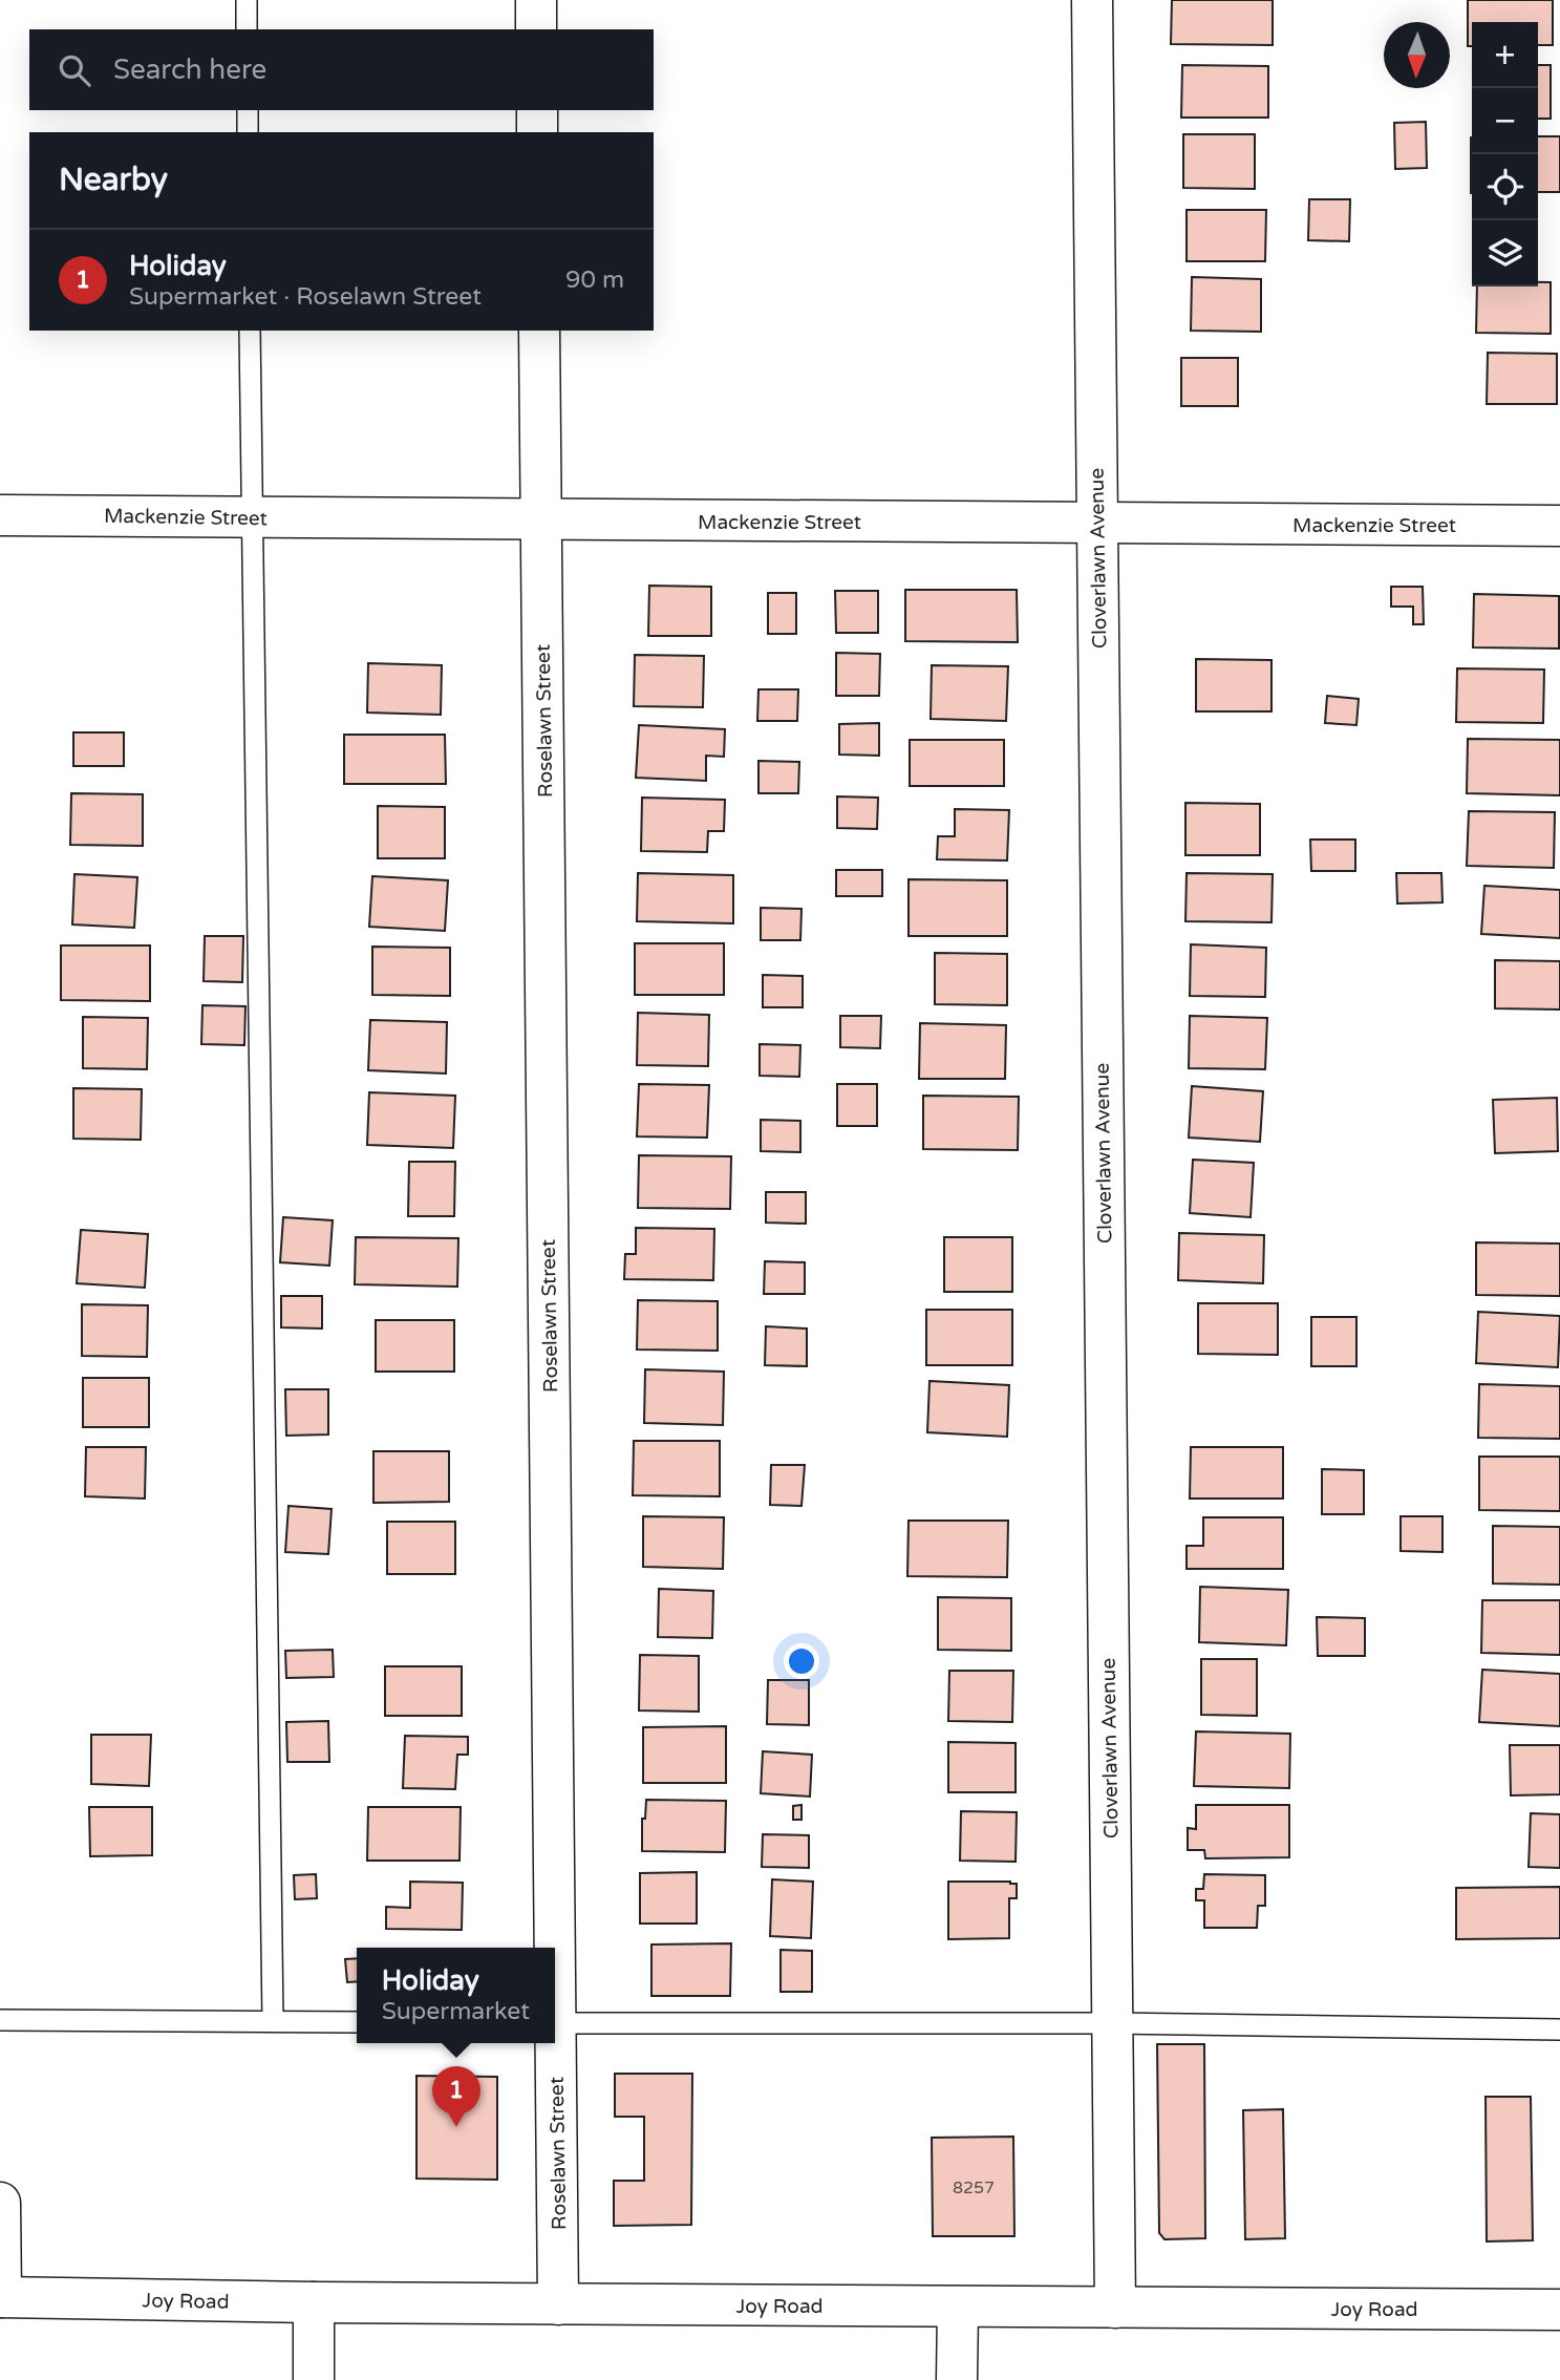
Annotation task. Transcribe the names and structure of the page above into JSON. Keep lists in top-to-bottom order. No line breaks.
{"streets":{"street":["Mackenzie Street","Cloverlawn Avenue","Roselawn Street","Joy Road"]},"crossings":[["Mackenzie Street","Cloverlawn Avenue"],["Mackenzie Street","Roselawn Street"],["Cloverlawn Avenue","Joy Road"],["Roselawn Street","Joy Road"]],"house_numbers":["8257"],"north":"bottom","page":{"map_buttons":["+","−"],"search":"Search here","heading":"Nearby","list":[{"mark":"1","name":"Holiday","note":"Supermarket · Roselawn Street","value":"90 m"}],"popup":["Holiday","Supermarket"],"pins":"1"}}
